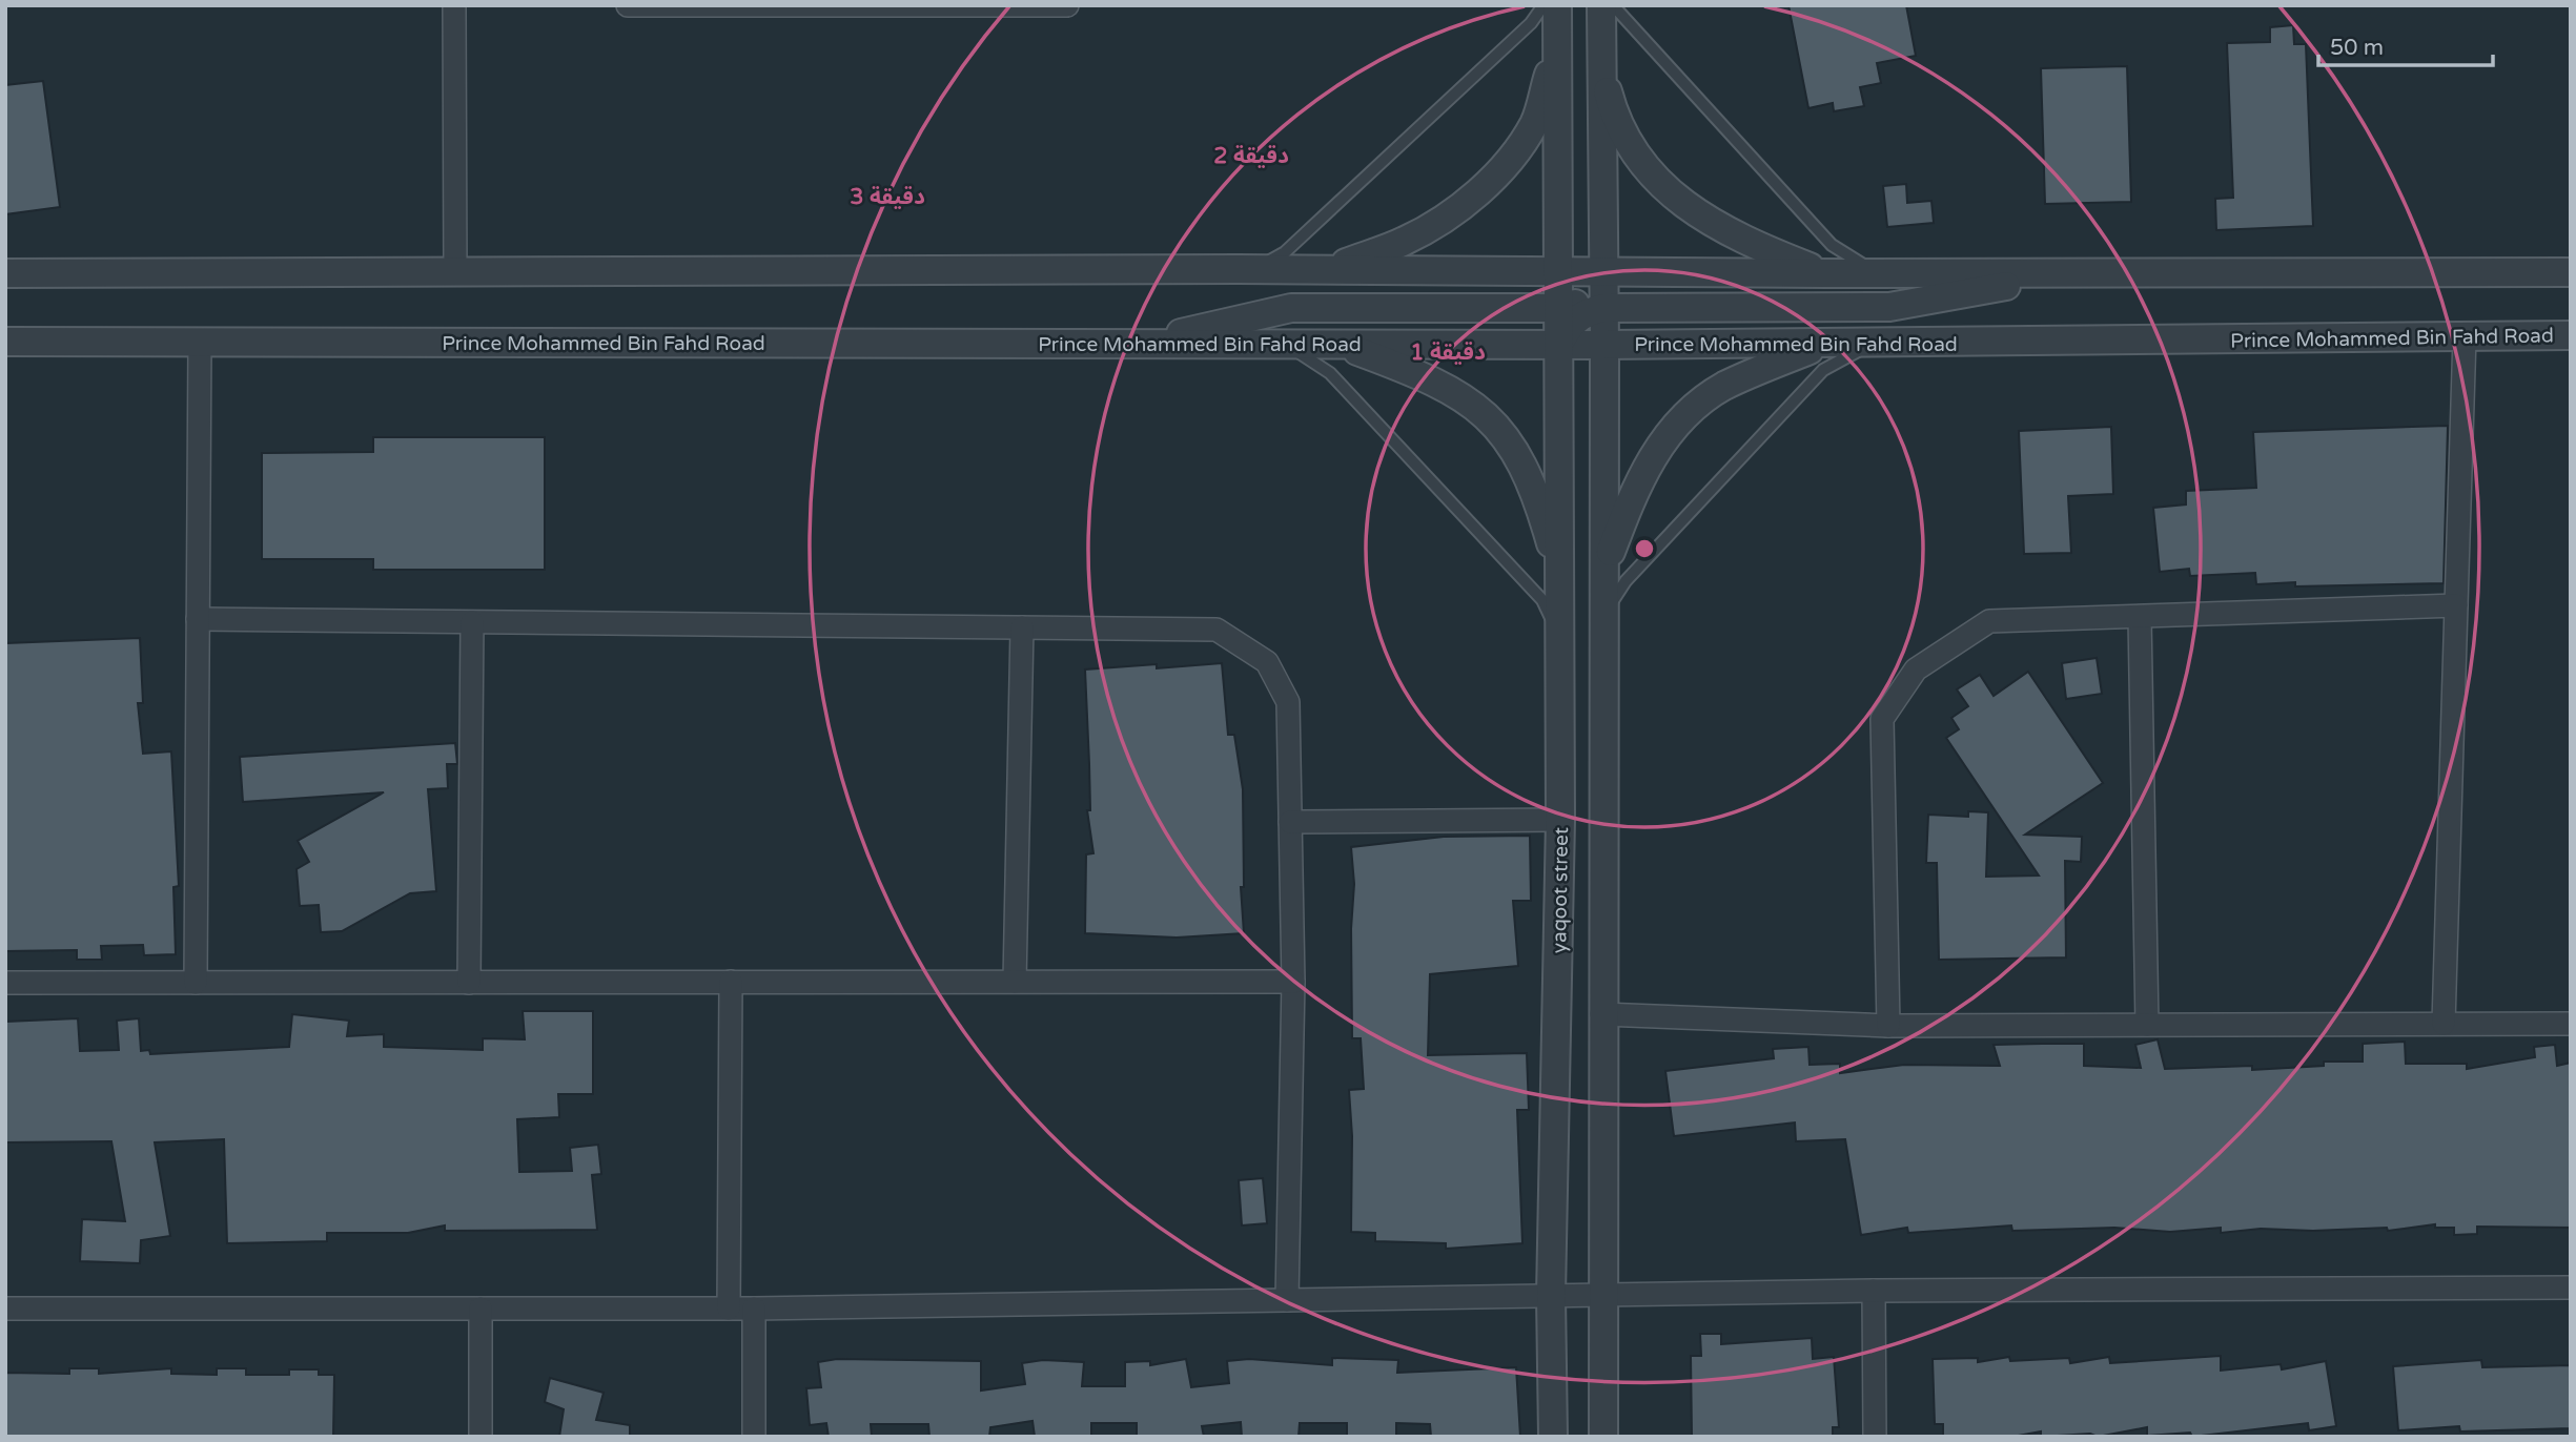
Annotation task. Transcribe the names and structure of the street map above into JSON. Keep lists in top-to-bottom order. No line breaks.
{"streets":{"street":["Prince Mohammed Bin Fahd Road","yaqoot street"]},"crossings":[["Prince Mohammed Bin Fahd Road","yaqoot street"]],"scale_bar":"50 m","rings":["2 دقيقة","3 دقيقة","1 دقيقة"]}
